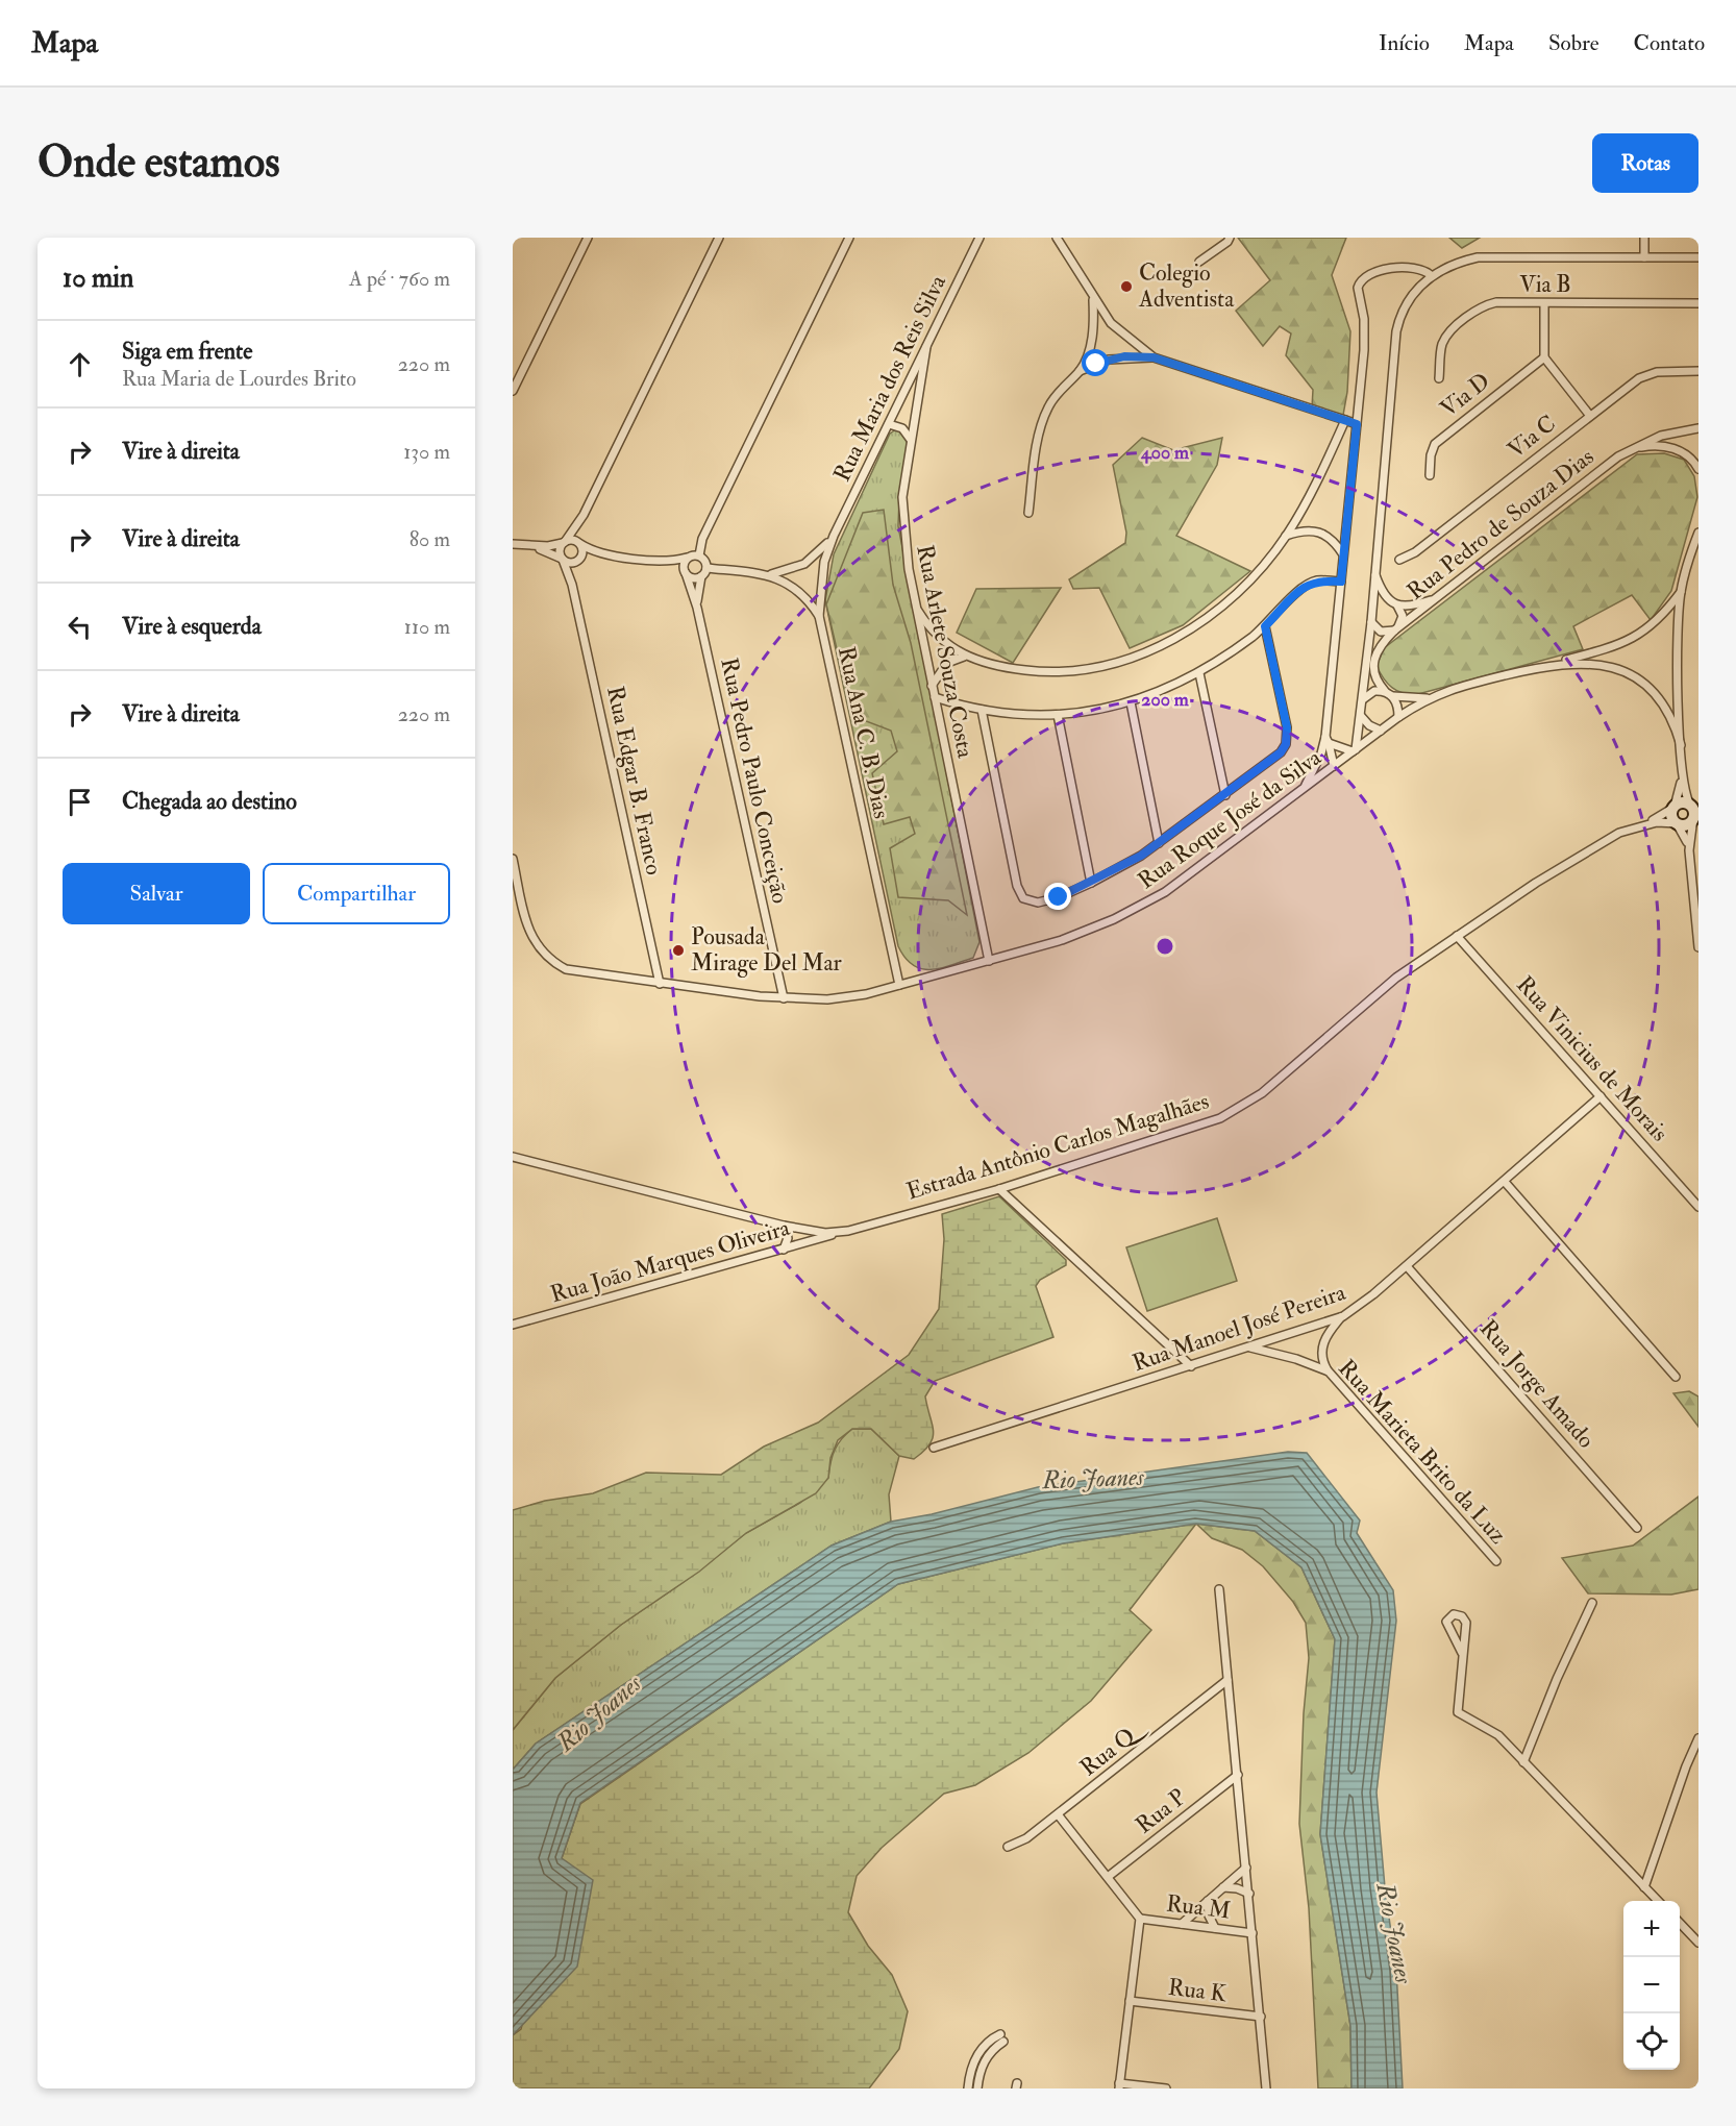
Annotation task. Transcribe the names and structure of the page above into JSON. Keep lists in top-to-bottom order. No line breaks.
{"streets":{"street":["Via B","Rua Maria dos Reis Silva","Via D","Via C","Rua Pedro de Souza Dias","Rua Arlete Souza Costa","Rua Ana C. B. Dias","Rua Edgar B. Franco","Rua Pedro Paulo Conceição","Rua Roque José da Silva","Rua Vinicius de Morais","Estrada Antônio Carlos Magalhães","Rua João Marques Oliveira","Rua Manoel José Pereira","Rua Jorge Amado","Rua Marieta Brito da Luz","Rua Q","Rua P","Rua M","Rua K"]},"crossings":[["Rua Maria dos Reis Silva","Rua Arlete Souza Costa"],["Rua Maria dos Reis Silva","Rua Ana C. B. Dias"],["Rua Pedro de Souza Dias","Rua Roque José da Silva"],["Rua Arlete Souza Costa","Rua Roque José da Silva"],["Rua Ana C. B. Dias","Rua Pedro Paulo Conceição"],["Rua Ana C. B. Dias","Rua Roque José da Silva"],["Rua Edgar B. Franco","Rua Roque José da Silva"],["Rua Pedro Paulo Conceição","Rua Roque José da Silva"],["Rua Vinicius de Morais","Estrada Antônio Carlos Magalhães"],["Rua Vinicius de Morais","Rua Manoel José Pereira"],["Estrada Antônio Carlos Magalhães","Rua João Marques Oliveira"],["Rua Manoel José Pereira","Rua Jorge Amado"],["Rua Manoel José Pereira","Rua Marieta Brito da Luz"]],"water":["Rio Joanes"],"places":["Colegio Adventista","Pousada Mirage Del Mar"],"page":{"header":"Mapa","nav":["Início","Mapa","Sobre","Contato"],"buttons":["Rotas",["Salvar","Compartilhar"]],"title":"Onde estamos","heading":["10 min","A pé · 760 m"],"list":[["Siga em frente","Rua Maria de Lourdes Brito","220 m"],["Vire à direita","130 m"],["Vire à direita","80 m"],["Vire à esquerda","110 m"],["Vire à direita","220 m"],"Chegada ao destino"],"map_buttons":["+","−"]},"rings":["400 m","200 m"]}
